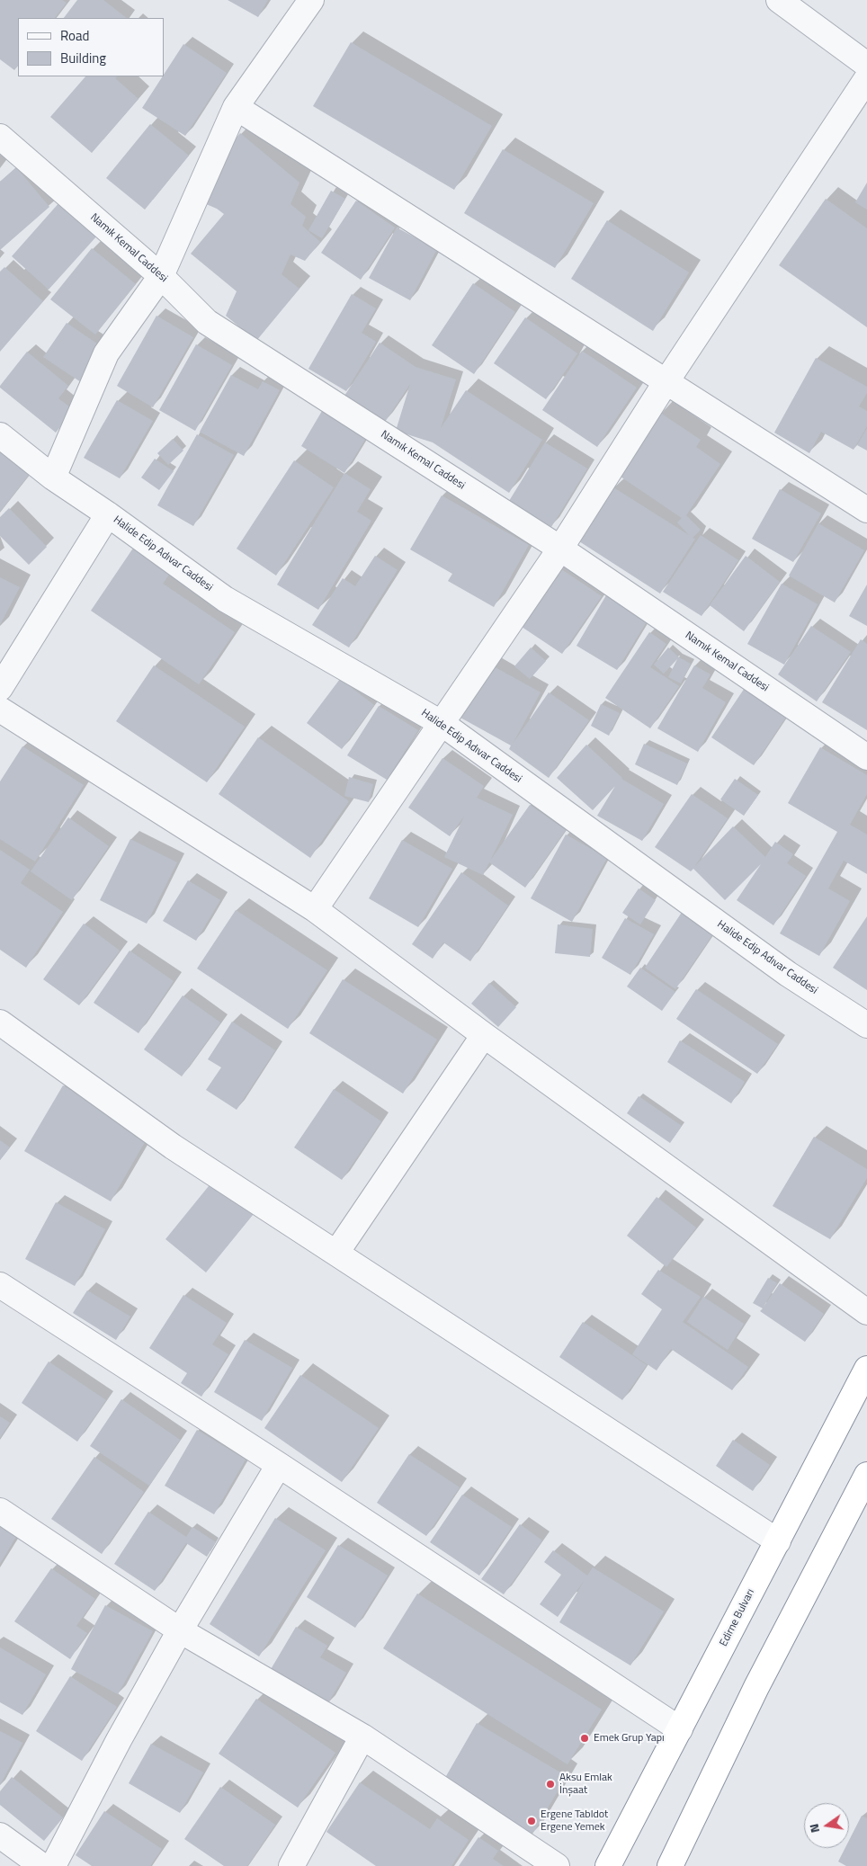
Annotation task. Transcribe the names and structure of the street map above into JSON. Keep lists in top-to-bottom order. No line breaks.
{"streets":{"highway":["Edirne Bulvarı"],"street":["Namık Kemal Caddesi","Halide Edip Adıvar Caddesi"]},"places":["Emek Grup Yapı","Aksu Emlak İnşaat","Ergene Tabldot Ergene Yemek"],"legend":["Road","Building"],"north":"left"}
